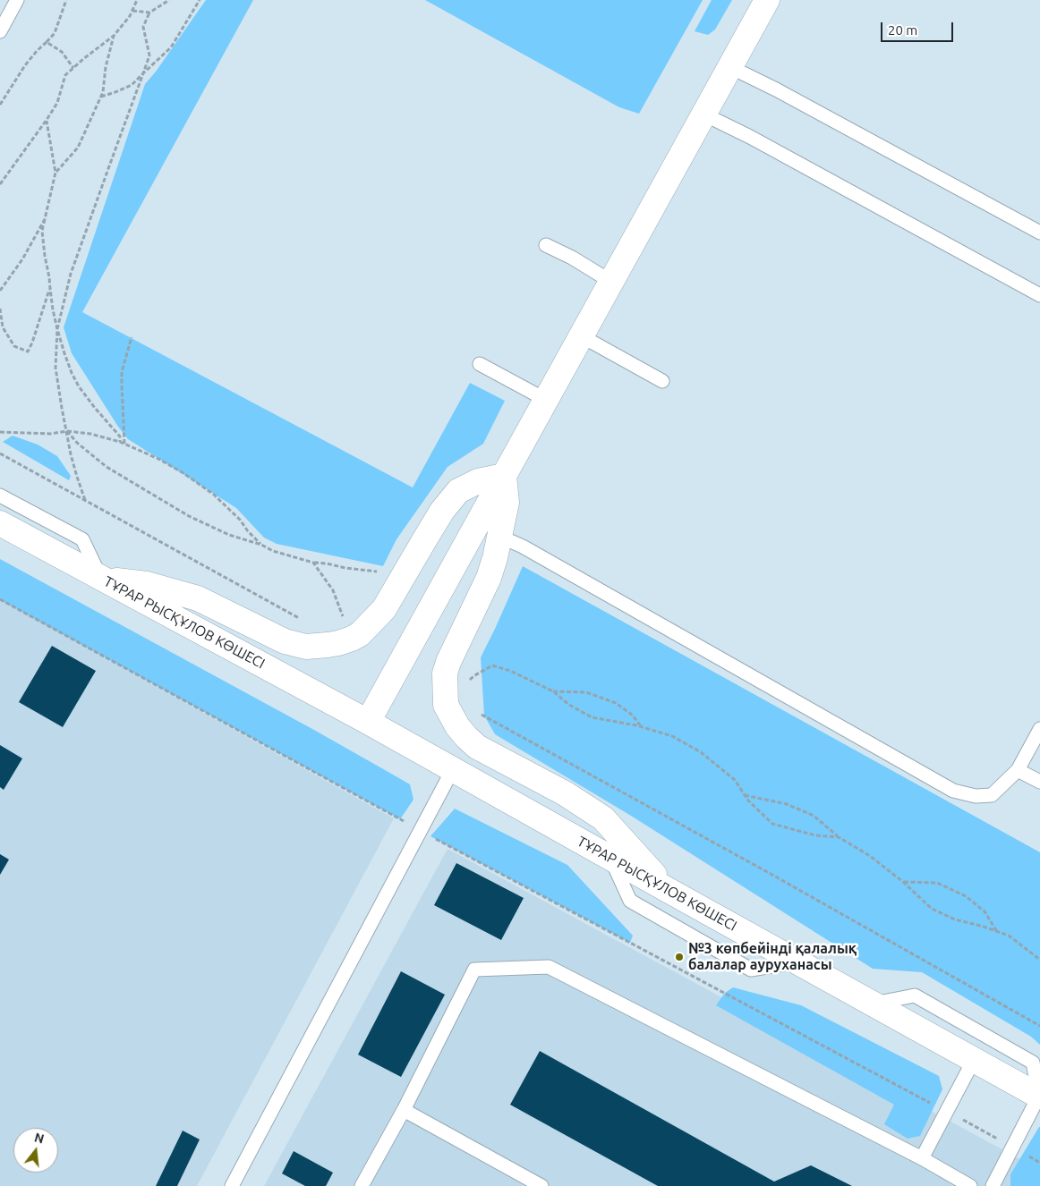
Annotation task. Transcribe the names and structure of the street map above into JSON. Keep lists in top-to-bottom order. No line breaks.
{"streets":{"street":["ТҰРАР РЫСҚҰЛОВ КӨШЕСІ"]},"places":["№3 көпбейінді қалалық балалар ауруханасы"],"scale_bar":"20 m","north":"top"}
